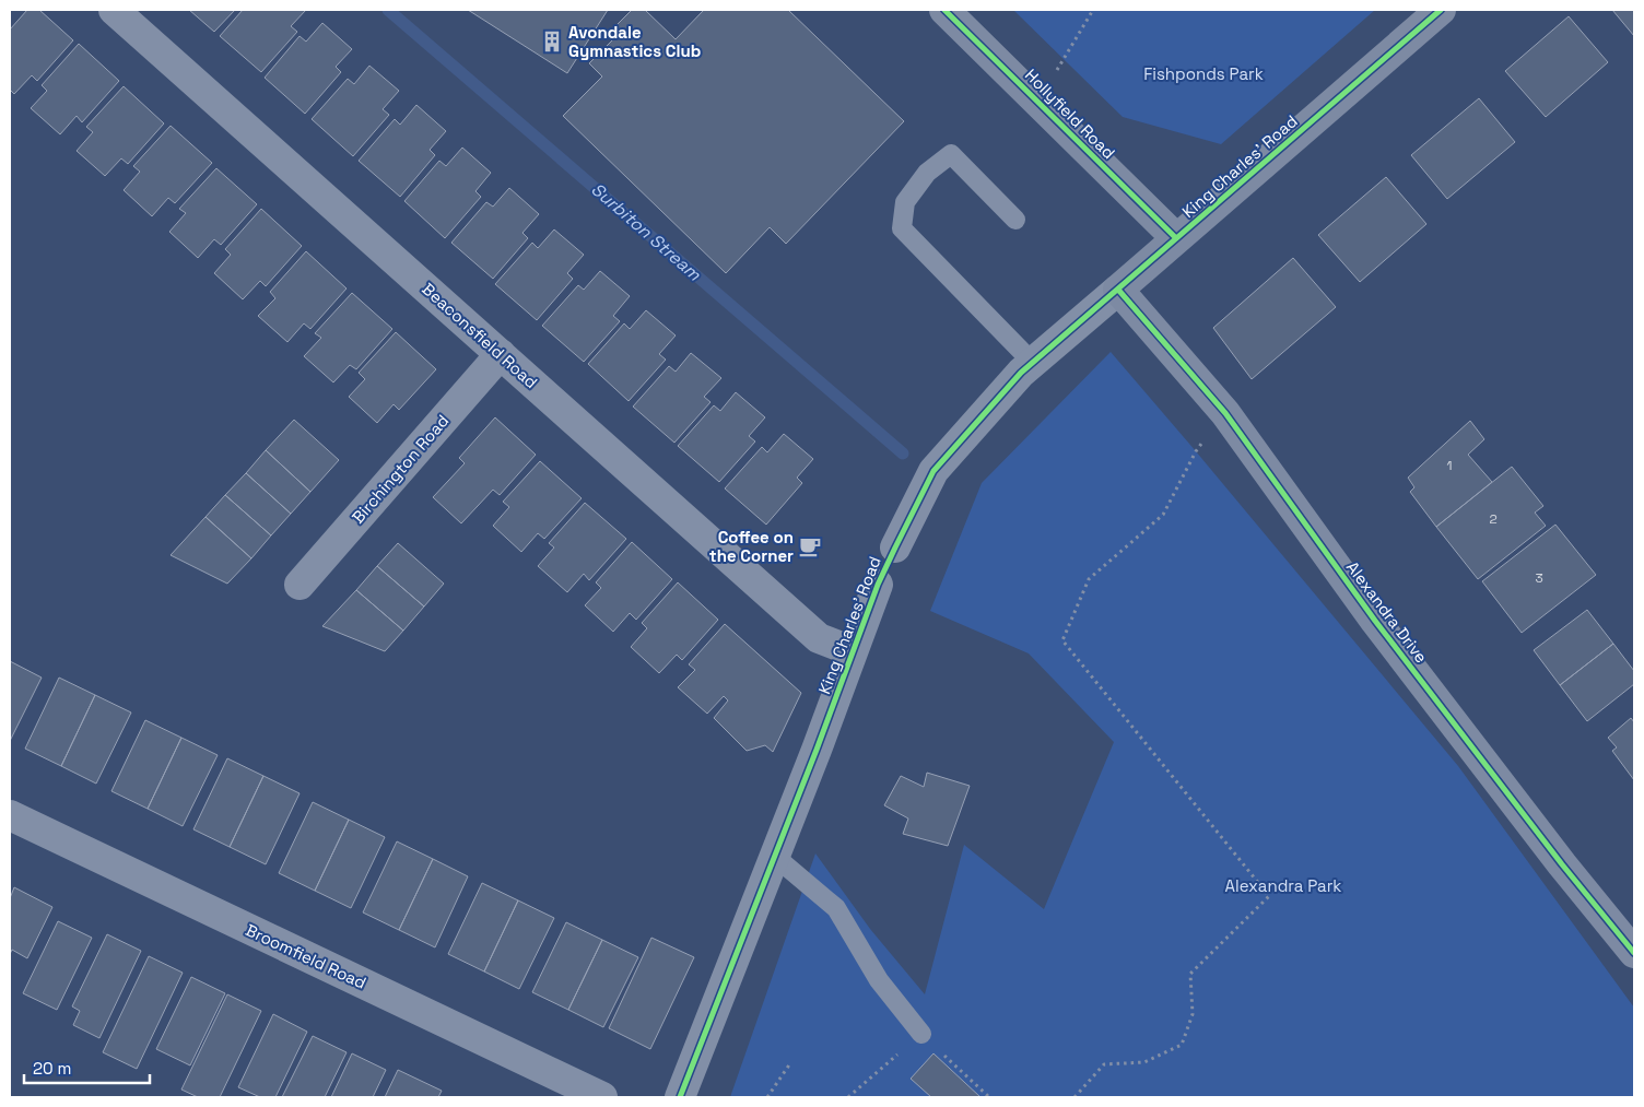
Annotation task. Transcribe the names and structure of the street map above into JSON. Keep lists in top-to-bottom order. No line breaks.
{"streets":{"street":["Hollyfield Road","King Charles' Road","Beaconsfield Road","Birchington Road","Alexandra Drive","Broomfield Road"]},"crossings":[["Hollyfield Road","King Charles' Road"],["King Charles' Road","Beaconsfield Road"],["King Charles' Road","Alexandra Drive"],["Beaconsfield Road","Birchington Road"]],"water":["Surbiton Stream"],"parks":["Fishponds Park","Alexandra Park"],"places":{"building":["Avondale Gymnastics Club"],"cafe":["Coffee on the Corner"]},"house_numbers":["1","2","3"],"scale_bar":"20 m"}
